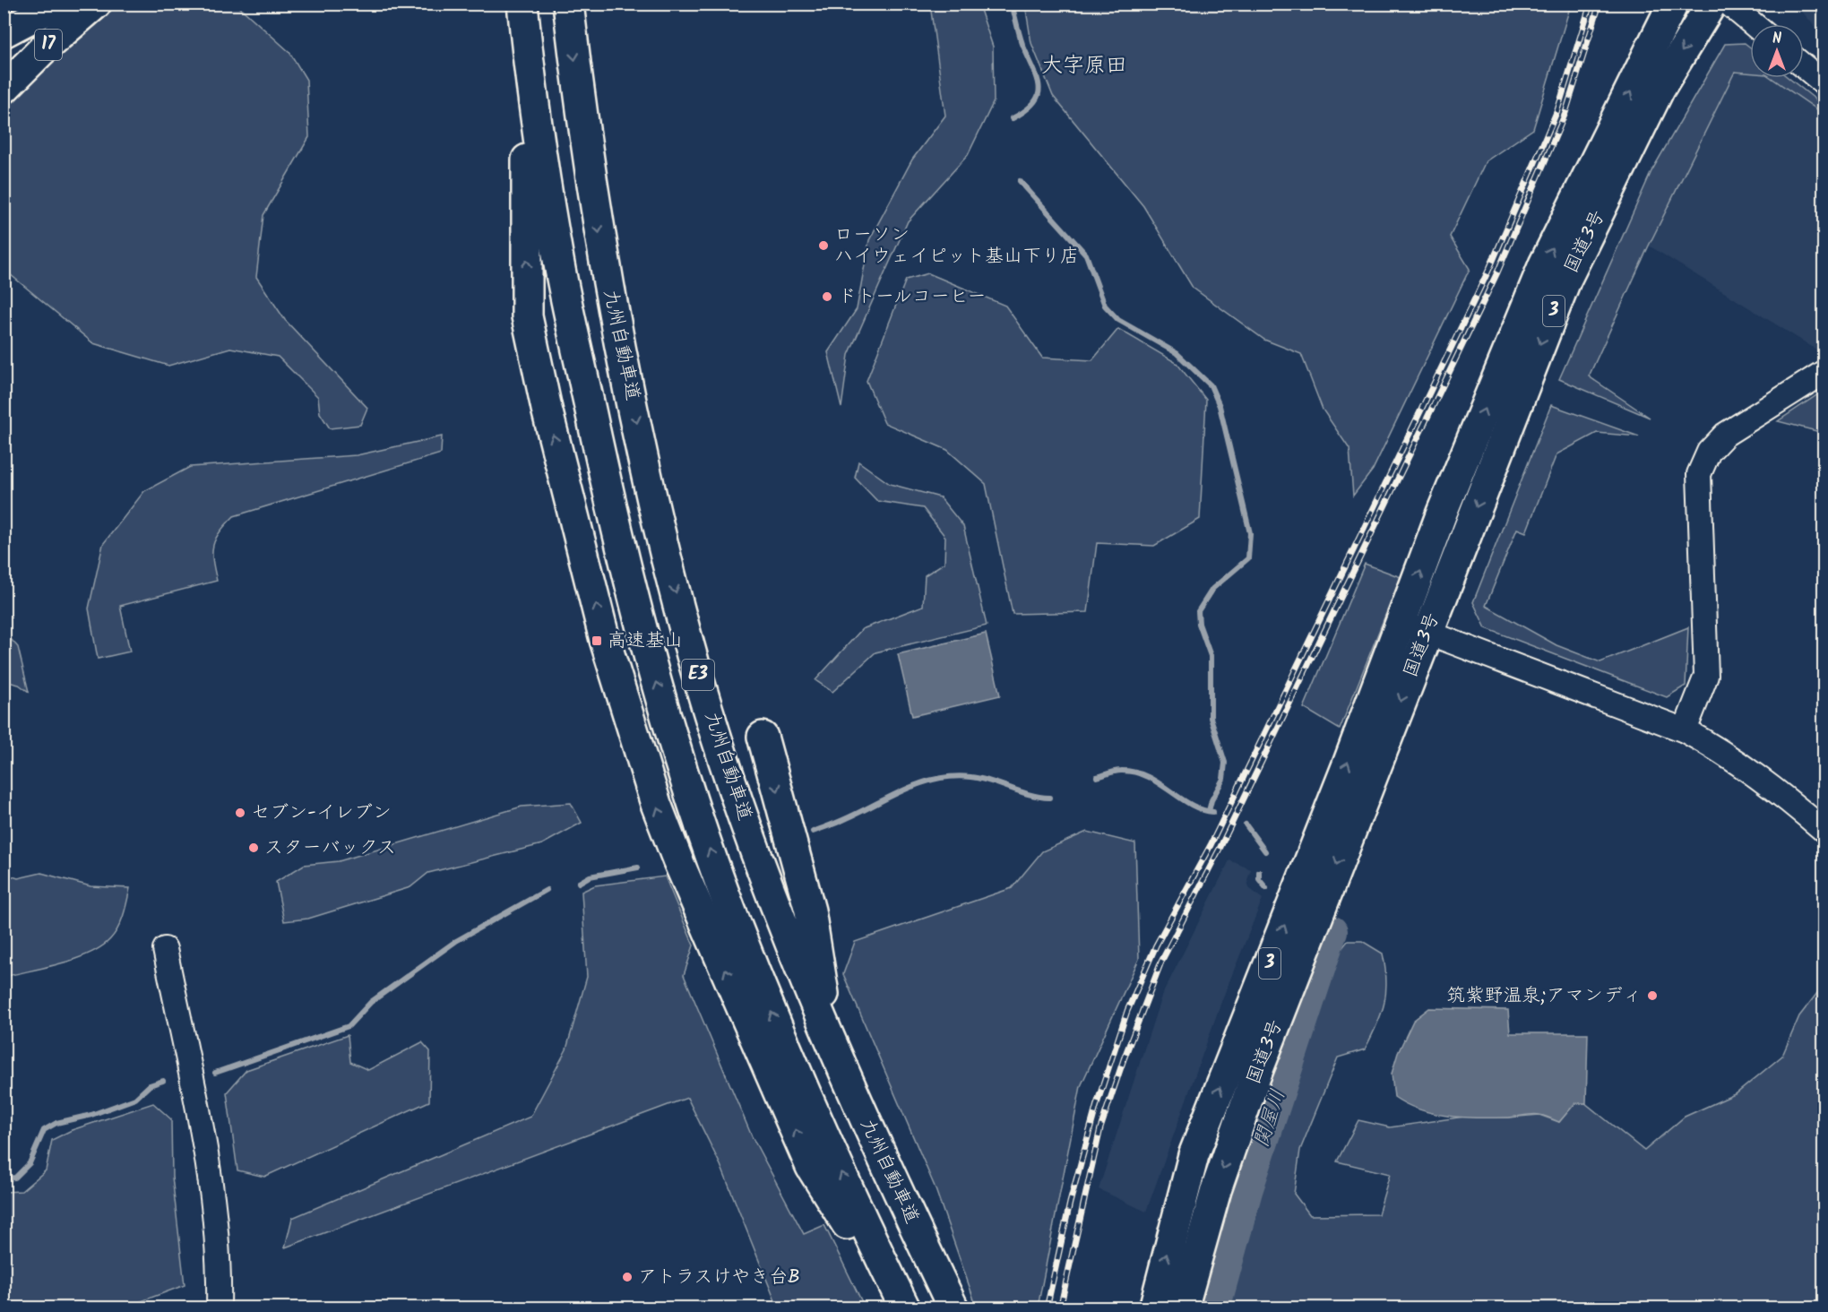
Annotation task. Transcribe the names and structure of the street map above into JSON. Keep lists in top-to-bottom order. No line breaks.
{"streets":{"main road":["17","国道3号","3","九州自動車道","E3"]},"districts":["大字原田"],"water":["関屋川"],"places":{"other":["ローソン ハイウェイピット基山下り店","ドトールコーヒー","セブン-イレブン","スターバックス","筑紫野温泉;アマンディ","アトラスけやき台B"],"transit":["高速基山"]},"north":"top"}
